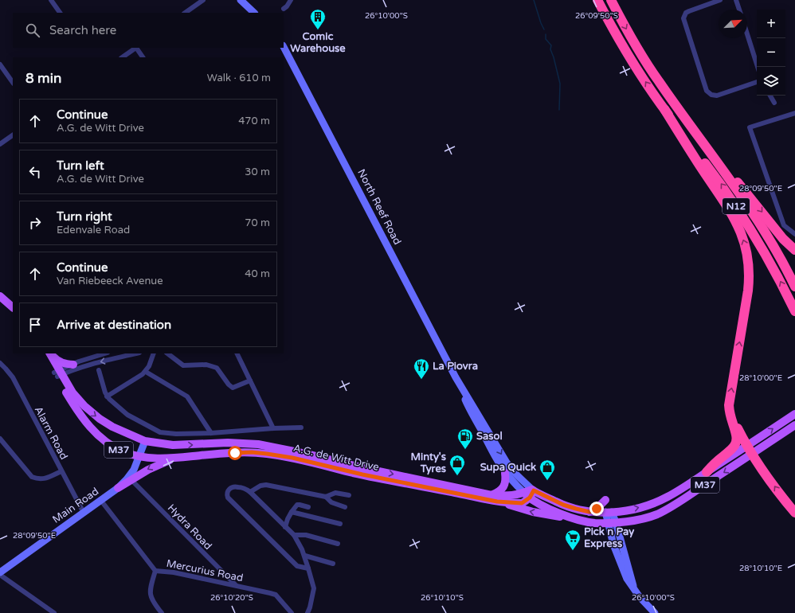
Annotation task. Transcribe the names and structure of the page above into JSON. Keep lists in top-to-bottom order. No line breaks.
{"streets":{"highway":["N12"],"main road":["North Reef Road","M37","A.G. de Witt Drive","Main Road"],"street":["Alarm Road","Hydra Road","Mercurius Road"]},"crossings":[["North Reef Road","M37"],["North Reef Road","A.G. de Witt Drive"],["Alarm Road","Main Road"],["M37","A.G. de Witt Drive"],["A.G. de Witt Drive","Main Road"],["Main Road","Mercurius Road"],["Hydra Road","Mercurius Road"]],"places":{"building":["Comic Warehouse"],"restaurant":["La Piovra"],"fuel station":["Sasol"],"shop":["Minty's Tyres","Supa Quick"],"supermarket":["Pick n Pay Express"]},"north":"top right","page":{"map_buttons":["+","−"],"search":"Search here","heading":["8 min","Walk · 610 m"],"list":[["Continue","A.G. de Witt Drive","470 m"],["Turn left","A.G. de Witt Drive","30 m"],["Turn right","Edenvale Road","70 m"],["Continue","Van Riebeeck Avenue","40 m"],"Arrive at destination"]},"coordinates":["26°10'00\"S","26°09'50\"S","28°09'50\"E","28°10'00\"E","28°10'10\"E","26°10'20\"S","26°10'10\"S"]}
